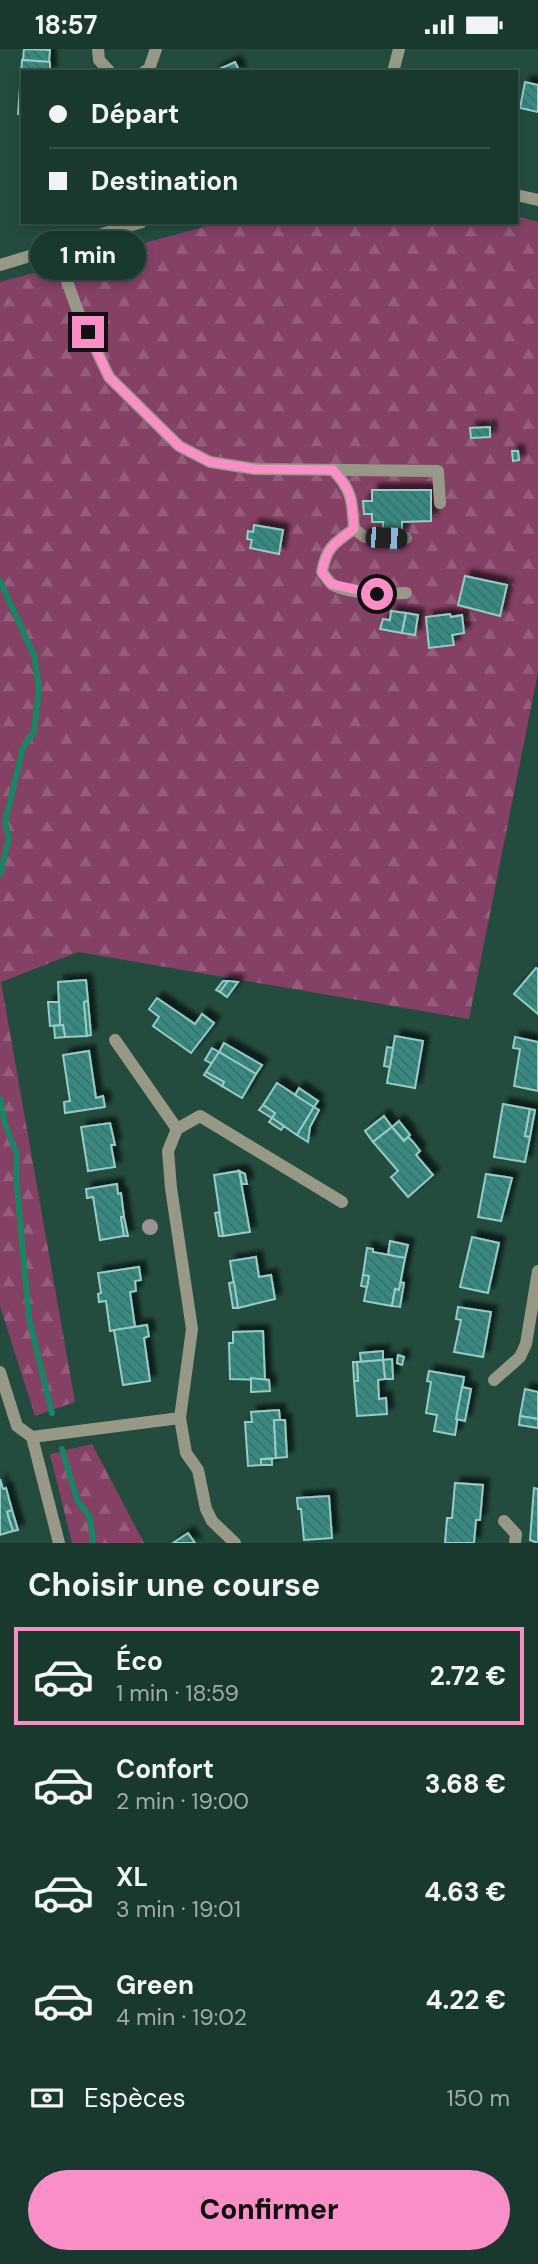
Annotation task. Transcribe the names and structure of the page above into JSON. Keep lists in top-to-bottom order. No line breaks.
{"page":{"status":"18:57","banner":["Départ","Destination"],"bubble":"1 min","heading":"Choisir une course","list":[{"name":"Éco","note":"1 min · 18:59","value":"2.72 €"},{"name":"Confort","note":"2 min · 19:00","value":"3.68 €"},{"name":"XL","note":"3 min · 19:01","value":"4.63 €"},{"name":"Green","note":"4 min · 19:02","value":"4.22 €"}],"pay":["Espèces","150 m"],"buttons":"Confirmer"}}
